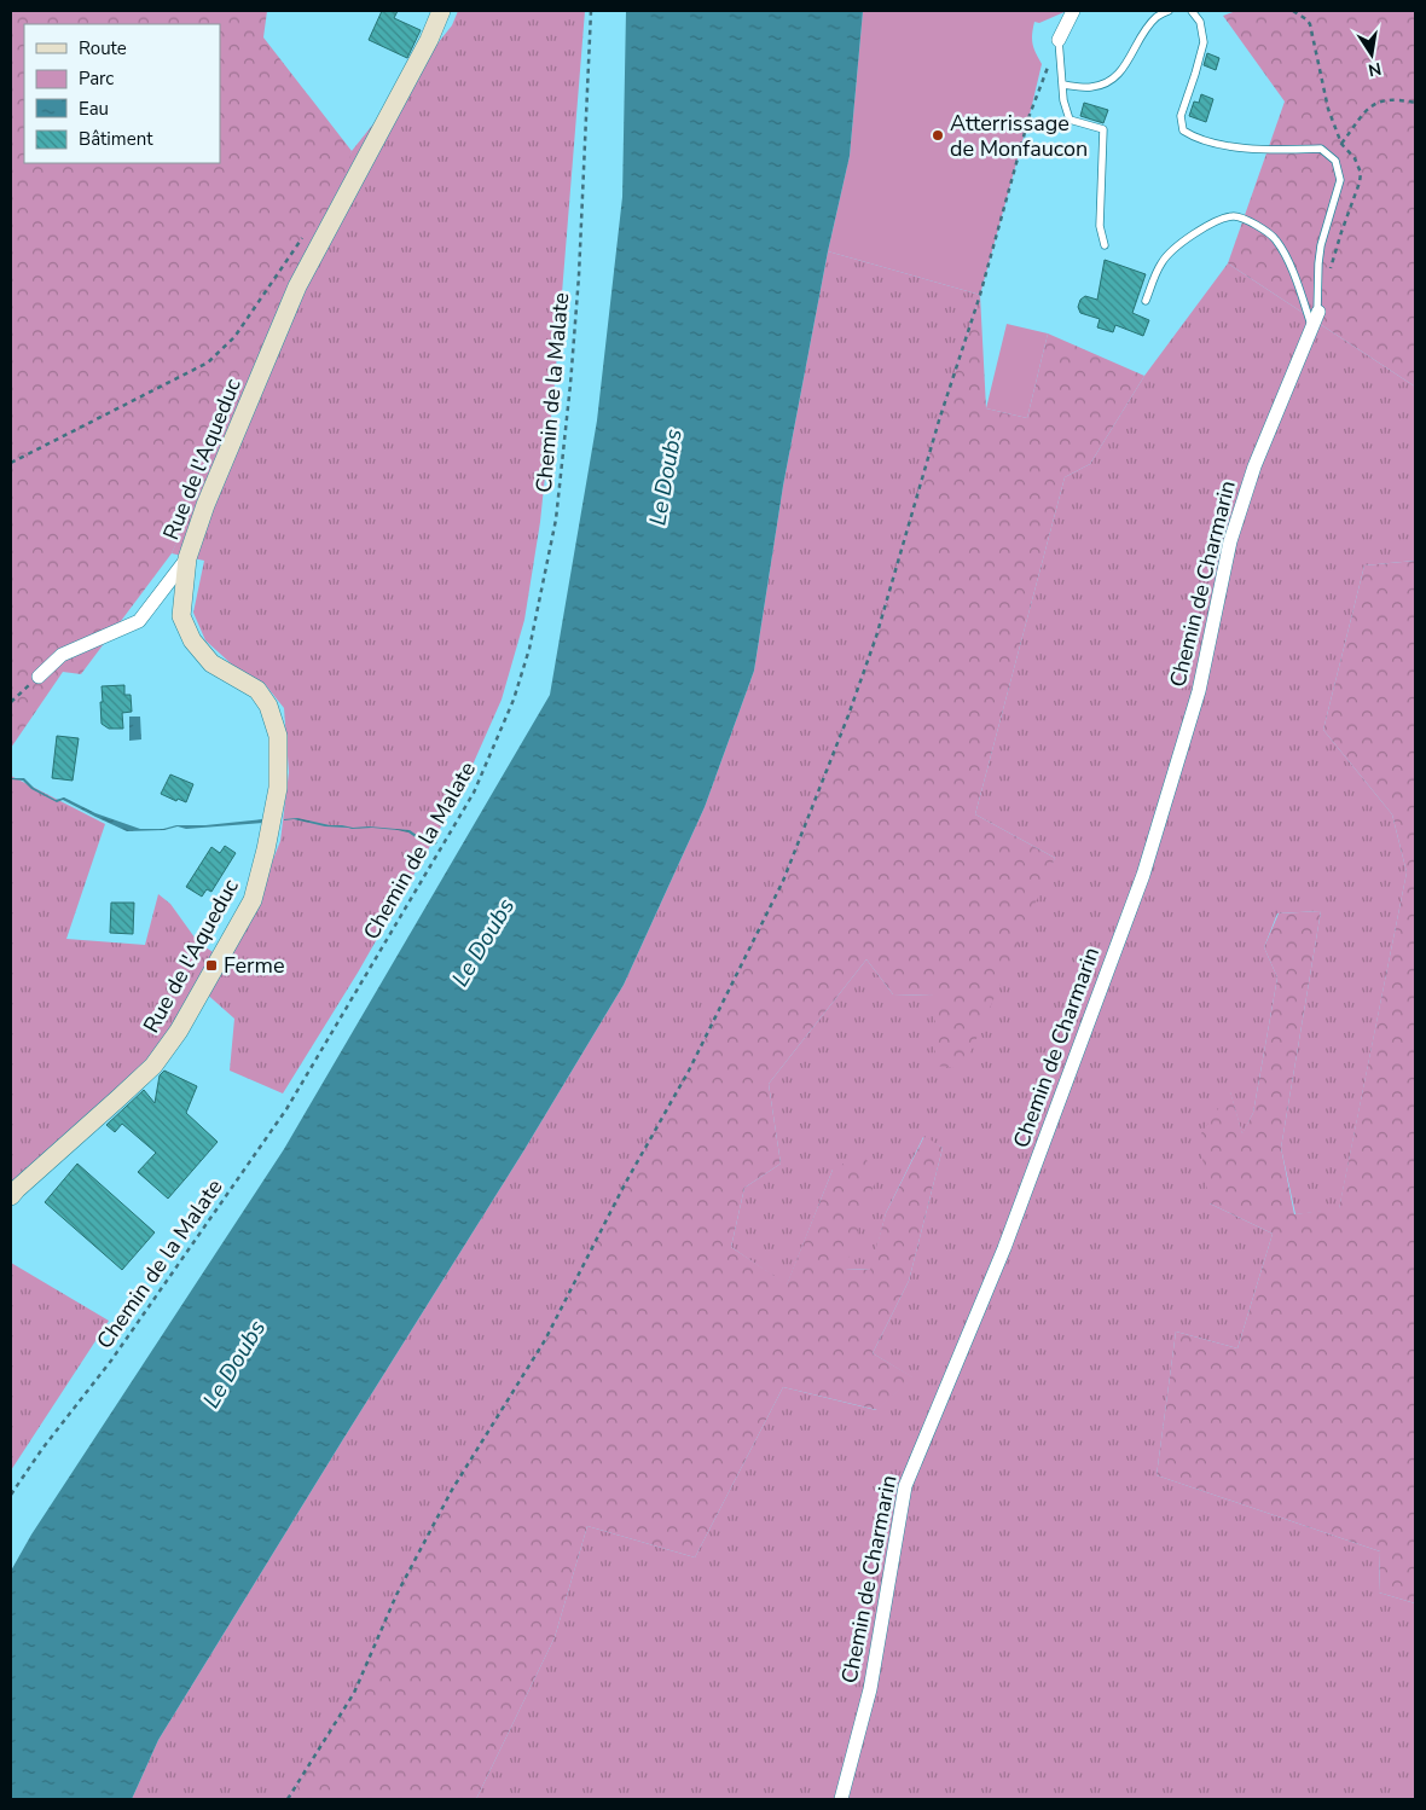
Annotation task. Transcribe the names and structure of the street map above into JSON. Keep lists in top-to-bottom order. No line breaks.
{"streets":{"street":["Rue de l'Aqueduc","Chemin de Charmarin"],"path":["Chemin de la Malate"]},"water":["Le Doubs"],"places":{"other":["Atterrissage de Monfaucon"],"transit":["Ferme"]},"legend":["Route","Parc","Eau","Bâtiment"],"north":"bottom"}
